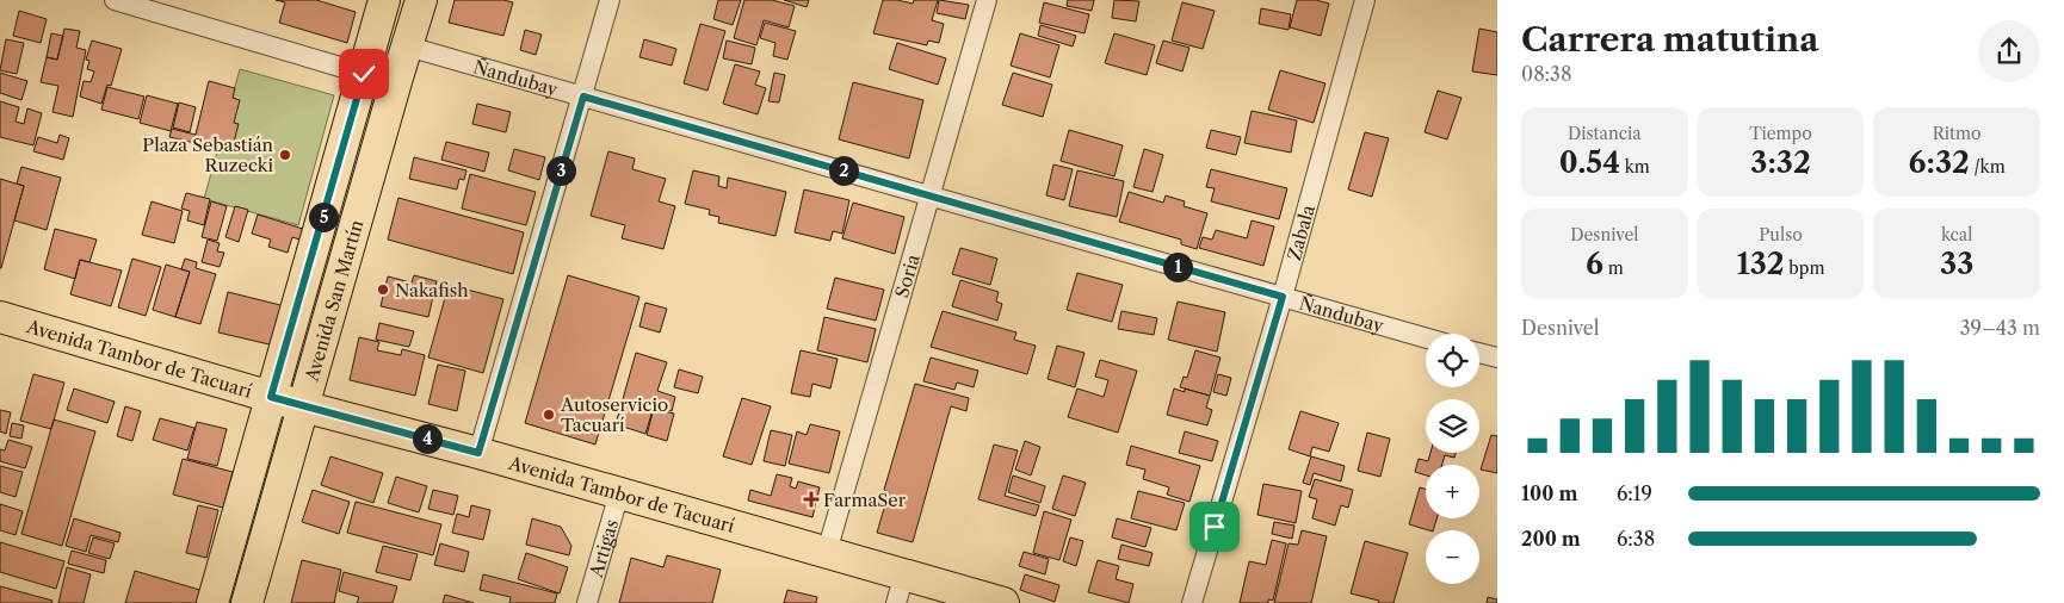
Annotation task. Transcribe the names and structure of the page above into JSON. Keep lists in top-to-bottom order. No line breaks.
{"streets":{"main road":["Avenida San Martín","Avenida Tambor de Tacuarí"],"street":["Ñandubay","Zabala","Soria","Artigas"]},"crossings":[["Ñandubay","Zabala"],["Ñandubay","Soria"],["Ñandubay","Avenida San Martín"],["Soria","Avenida Tambor de Tacuarí"],["Avenida San Martín","Avenida Tambor de Tacuarí"],["Avenida Tambor de Tacuarí","Artigas"]],"places":{"other":["Plaza Sebastián Ruzecki","Nakafish","Autoservicio Tacuarí"],"health":["FarmaSer"]},"page":{"heading":["Carrera matutina","08:38"],"stats":[["Distancia","0.54 km"],["Tiempo","3:32"],["Ritmo","6:32 /km"],["Desnivel","6 m"],["Pulso","132 bpm"],["kcal","33"]],"pins":["2","3","5","1","4"],"chart":["Desnivel","39–43 m"],"map_buttons":["+","−"],"list":[{"name":"100 m","note":"6:19"},{"name":"200 m","note":"6:38"}]}}
